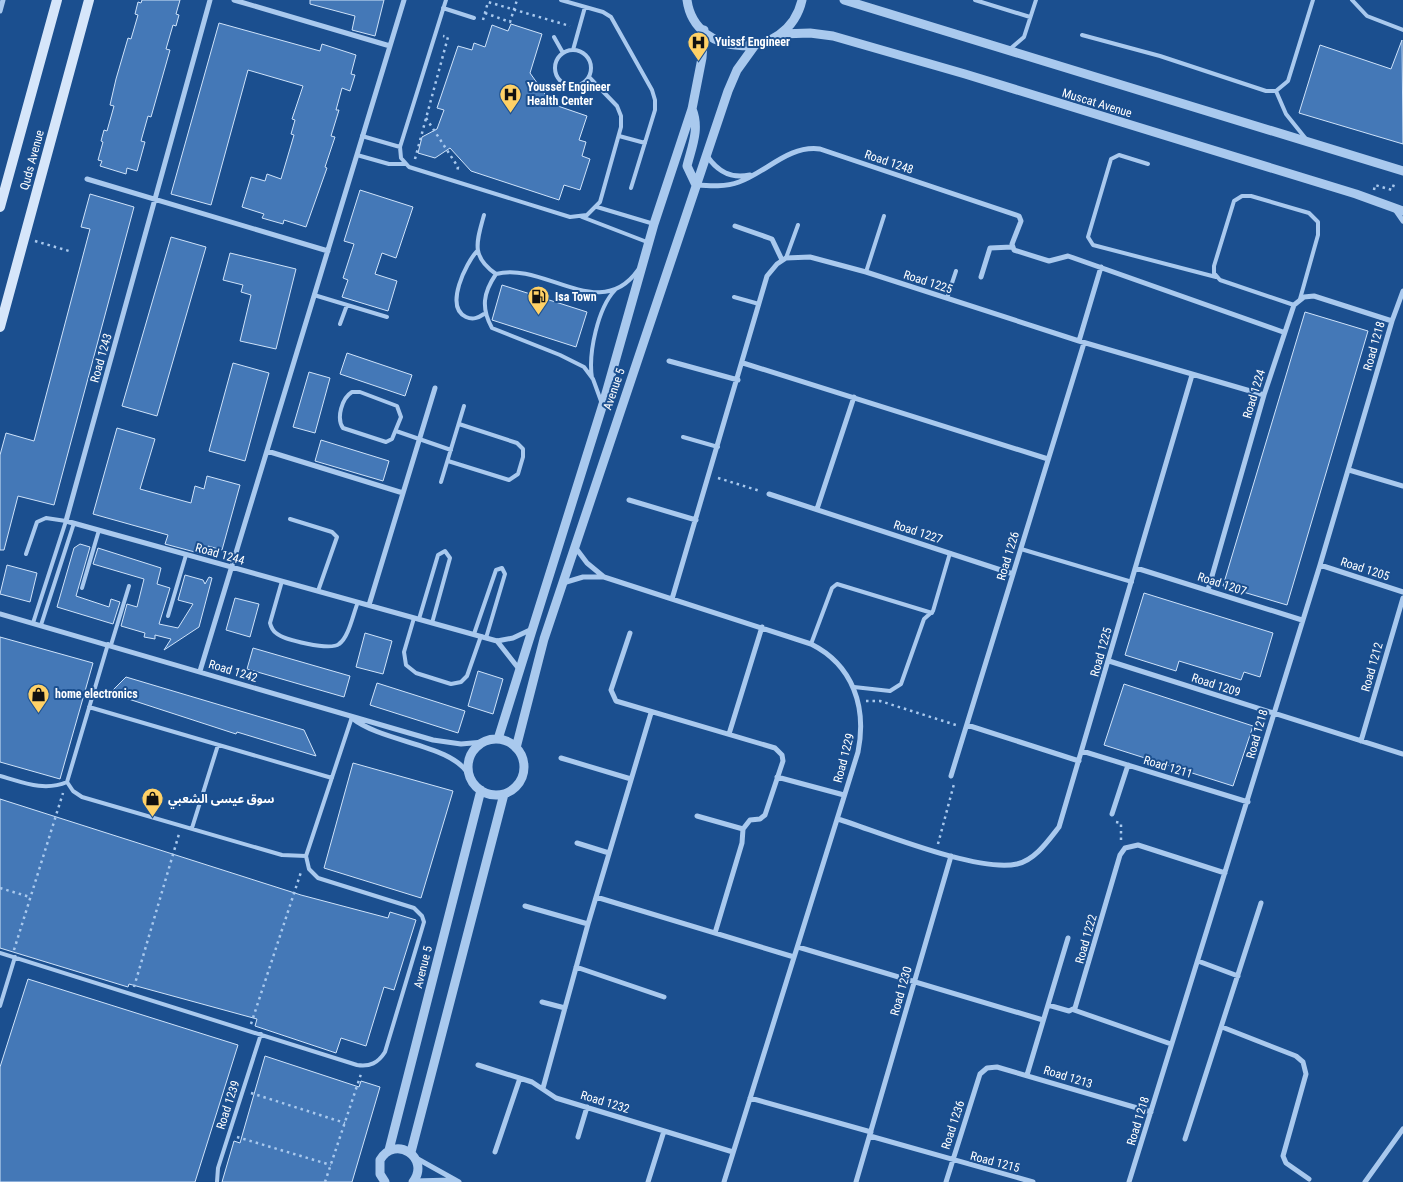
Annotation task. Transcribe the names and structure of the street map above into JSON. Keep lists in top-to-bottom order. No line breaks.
{"streets":{"main road":["Quds Avenue"],"street":["Muscat Avenue","Road 1248","Road 1225","Road 1218","Road 1243","Avenue 5","Road 1224","Road 1227","Road 1244","Road 1226","Road 1205","Road 1207","Road 1212","Road 1242","Road 1209","Road 1229","Road 1211","Road 1222","Road 1230","Road 1213","Road 1232","Road 1236","Road 1215"],"lane":["Road 1239"]},"crossings":[["Road 1248","Avenue 5"],["Road 1225","Road 1224"],["Road 1225","Road 1226"],["Road 1225","Road 1207"],["Road 1225","Road 1209"],["Road 1225","Road 1229"],["Road 1225","Road 1211"],["Road 1225","Road 1230"],["Road 1218","Road 1205"],["Road 1218","Road 1207"],["Road 1218","Road 1209"],["Road 1218","Road 1211"],["Road 1218","Road 1213"],["Road 1243","Road 1244"],["Avenue 5","Road 1242"],["Avenue 5","Road 1229"],["Road 1224","Road 1207"],["Road 1227","Road 1226"],["Road 1212","Road 1209"],["Road 1229","Road 1232"],["Road 1222","Road 1213"],["Road 1230","Road 1215"],["Road 1213","Road 1236"],["Road 1236","Road 1215"]],"places":{"hospital":["Yuissf Engineer","Youssef Engineer Health Center"],"fuel station":["Isa Town"],"shop":["home electronics","سوق عيسى الشعبي"]}}
